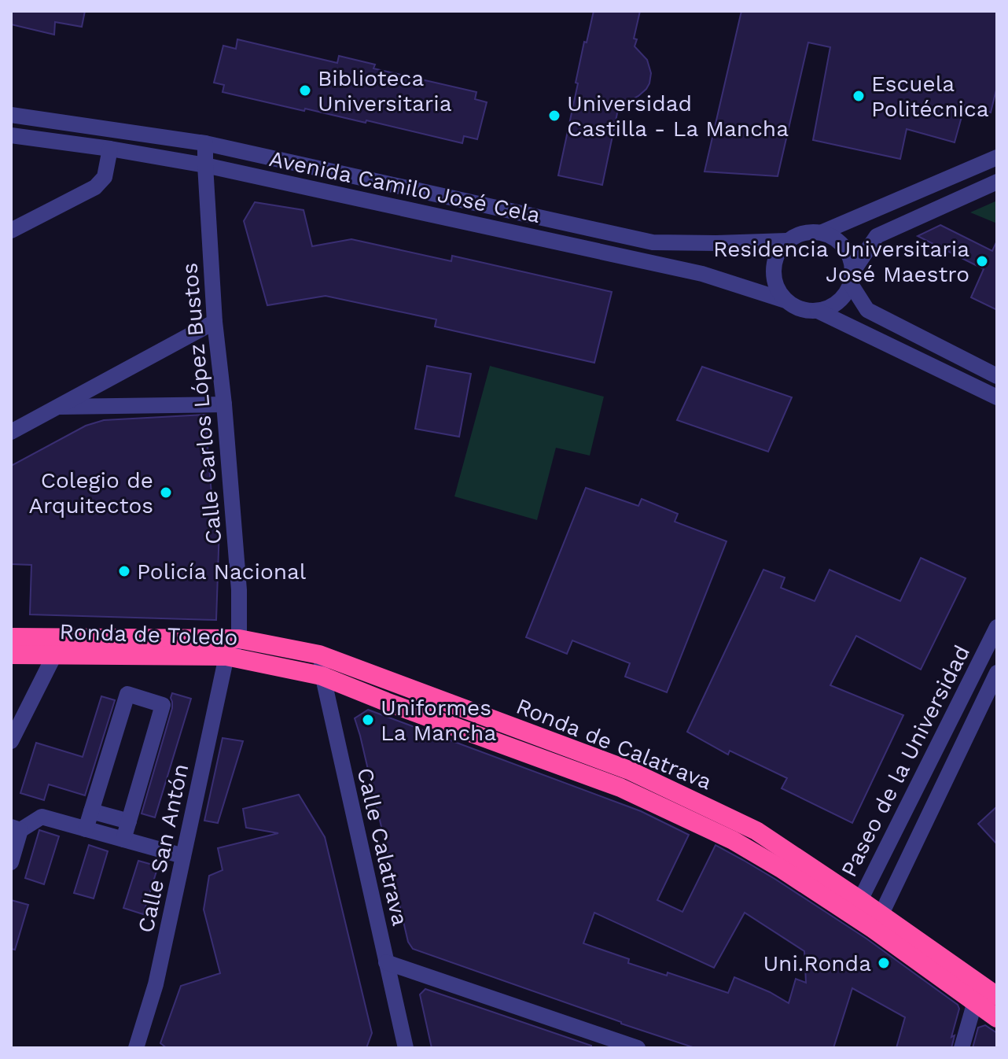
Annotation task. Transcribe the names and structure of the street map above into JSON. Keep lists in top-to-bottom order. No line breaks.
{"streets":{"highway":["Ronda de Toledo","Ronda de Calatrava"],"street":["Avenida Camilo José Cela","Calle Carlos López Bustos","Paseo de la Universidad","Calle Calatrava","Calle San Antón"]},"crossings":[["Avenida Camilo José Cela","Calle Carlos López Bustos"],["Calle Carlos López Bustos","Ronda de Toledo"],["Ronda de Toledo","Ronda de Calatrava"],["Ronda de Toledo","Calle Calatrava"],["Ronda de Toledo","Calle San Antón"],["Ronda de Calatrava","Paseo de la Universidad"],["Ronda de Calatrava","Calle Calatrava"]],"places":["Biblioteca Universitaria","Escuela Politécnica","Universidad Castilla - La Mancha","Residencia Universitaria José Maestro","Colegio de Arquitectos","Policía Nacional","Uniformes La Mancha","Uni.Ronda"]}
